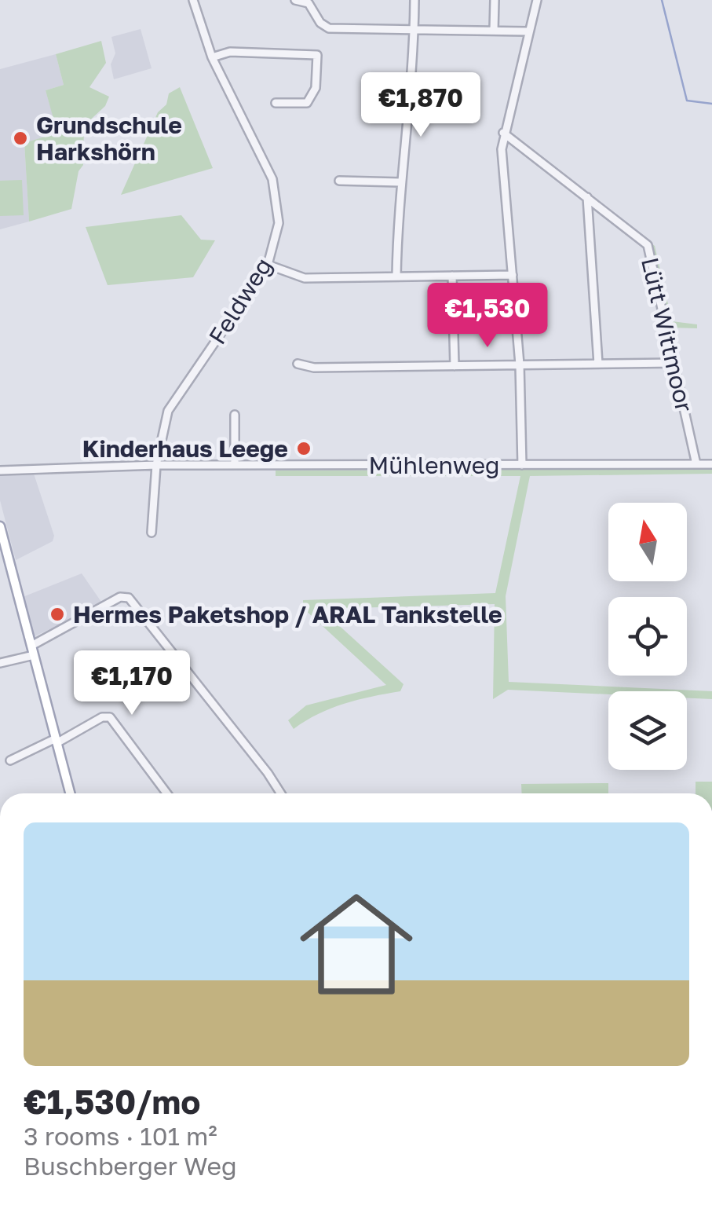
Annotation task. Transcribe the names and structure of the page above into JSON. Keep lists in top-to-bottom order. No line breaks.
{"streets":{"street":["Feldweg","Lütt Wittmoor","Mühlenweg"]},"crossings":[["Feldweg","Mühlenweg"],["Lütt Wittmoor","Mühlenweg"]],"places":["Grundschule Harkshörn","Kinderhaus Leege","Hermes Paketshop / ARAL Tankstelle"],"north":"top","page":{"price":["€1,870","€1,530","€1,170"],"list":[{"name":"€1,530/mo","note":"3 rooms · 101 m² · Buschberger Weg"}]}}
